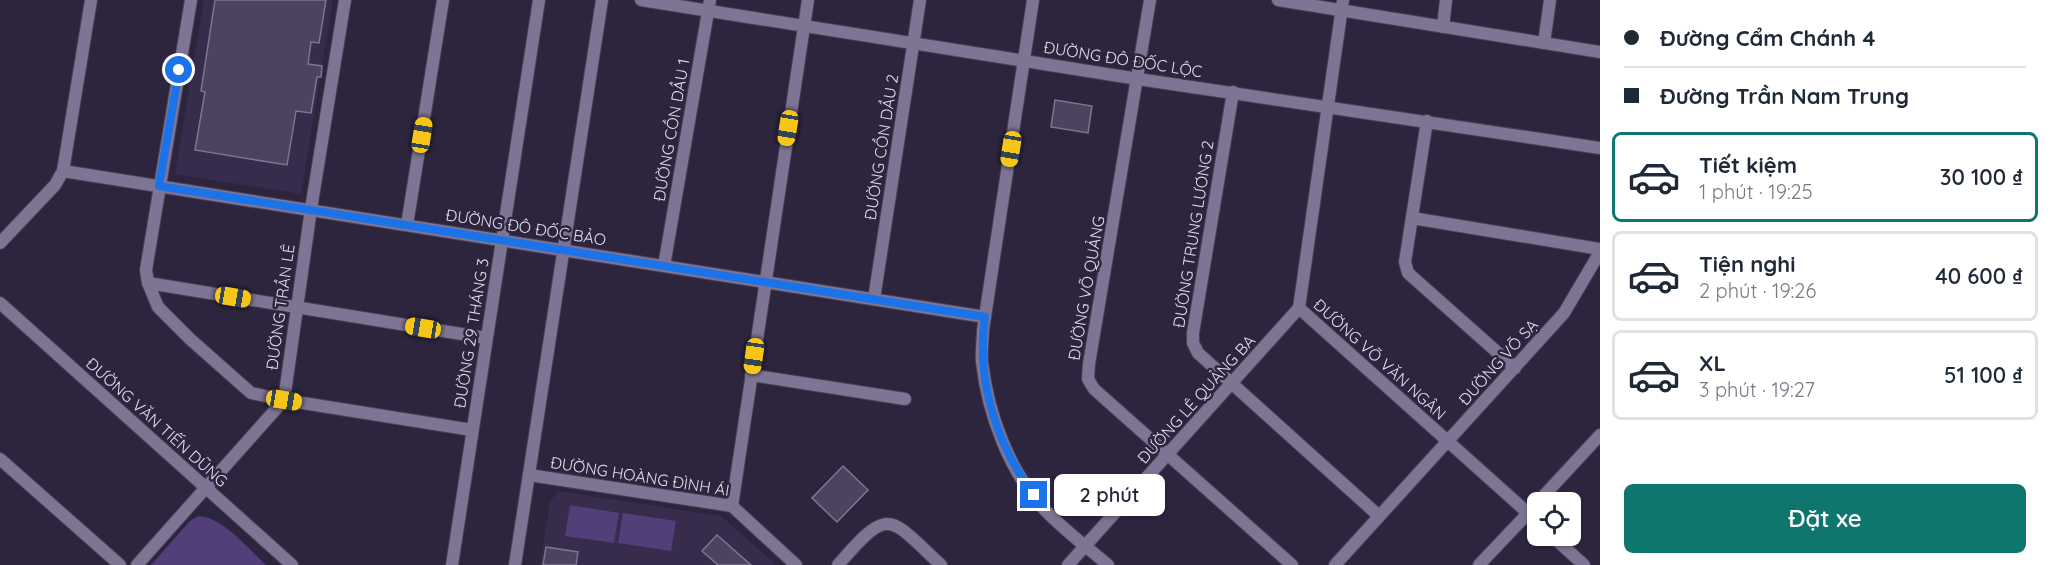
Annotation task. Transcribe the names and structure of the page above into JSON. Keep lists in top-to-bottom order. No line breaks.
{"streets":{"street":["ĐƯỜNG ĐÔ ĐỐC LỘC","ĐƯỜNG CỒN DẦU 1","ĐƯỜNG CỒN DẦU 2","ĐƯỜNG ĐÔ ĐỐC BẢO","ĐƯỜNG TRUNG LƯƠNG 2","ĐƯỜNG VÕ QUẢNG","ĐƯỜNG TRẦN LÊ","ĐƯỜNG 29 THÁNG 3","ĐƯỜNG VÕ VĂN NGÂN","ĐƯỜNG VÕ SẠ","ĐƯỜNG LÊ QUẢNG BA","ĐƯỜNG VĂN TIẾN DŨNG","ĐƯỜNG HOÀNG ĐÌNH ÁI"]},"crossings":[["ĐƯỜNG ĐÔ ĐỐC LỘC","ĐƯỜNG CỒN DẦU 1"],["ĐƯỜNG ĐÔ ĐỐC LỘC","ĐƯỜNG CỒN DẦU 2"],["ĐƯỜNG ĐÔ ĐỐC LỘC","ĐƯỜNG TRUNG LƯƠNG 2"],["ĐƯỜNG ĐÔ ĐỐC LỘC","ĐƯỜNG VÕ QUẢNG"],["ĐƯỜNG ĐÔ ĐỐC LỘC","ĐƯỜNG VÕ VĂN NGÂN"],["ĐƯỜNG CỒN DẦU 1","ĐƯỜNG ĐÔ ĐỐC BẢO"],["ĐƯỜNG CỒN DẦU 2","ĐƯỜNG ĐÔ ĐỐC BẢO"],["ĐƯỜNG ĐÔ ĐỐC BẢO","ĐƯỜNG TRẦN LÊ"],["ĐƯỜNG ĐÔ ĐỐC BẢO","ĐƯỜNG 29 THÁNG 3"],["ĐƯỜNG TRUNG LƯƠNG 2","ĐƯỜNG VÕ SẠ"],["ĐƯỜNG TRUNG LƯƠNG 2","ĐƯỜNG LÊ QUẢNG BA"],["ĐƯỜNG VÕ QUẢNG","ĐƯỜNG LÊ QUẢNG BA"],["ĐƯỜNG VÕ VĂN NGÂN","ĐƯỜNG VÕ SẠ"],["ĐƯỜNG VÕ VĂN NGÂN","ĐƯỜNG LÊ QUẢNG BA"]],"page":{"banner":["Đường Cẩm Chánh 4","Đường Trần Nam Trung"],"list":[{"name":"Tiết kiệm","note":"1 phút · 19:25","value":"30 100 ₫"},{"name":"Tiện nghi","note":"2 phút · 19:26","value":"40 600 ₫"},{"name":"XL","note":"3 phút · 19:27","value":"51 100 ₫"}],"buttons":"Đặt xe","bubble":"2 phút"}}
